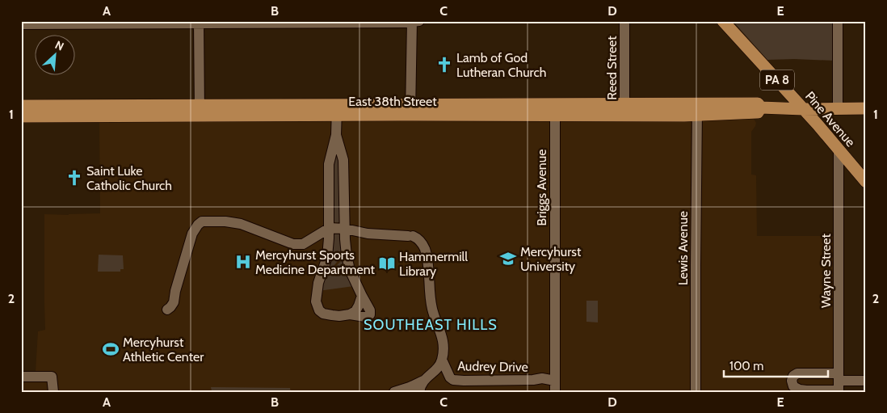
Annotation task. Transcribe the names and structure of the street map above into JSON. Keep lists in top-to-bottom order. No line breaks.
{"streets":{"main road":["PA 8","East 38th Street","Pine Avenue"],"street":["Reed Street","Briggs Avenue","Lewis Avenue","Wayne Street","Audrey Drive"]},"crossings":[["Reed Street","East 38th Street"],["East 38th Street","Pine Avenue"],["East 38th Street","Briggs Avenue"],["East 38th Street","Lewis Avenue"],["Pine Avenue","Wayne Street"],["Briggs Avenue","Audrey Drive"]],"districts":["SOUTHEAST HILLS"],"places":{"church":["Lamb of God Lutheran Church","Saint Luke Catholic Church"],"school or university":["Mercyhurst University"],"hospital":["Mercyhurst Sports Medicine Department"],"library":["Hammermill Library"],"sports":["Mercyhurst Athletic Center"]},"scale_bar":"100 m","north":"top right","grid":{"columns":["A","B","C","D","E"],"rows":["1","2"]}}
